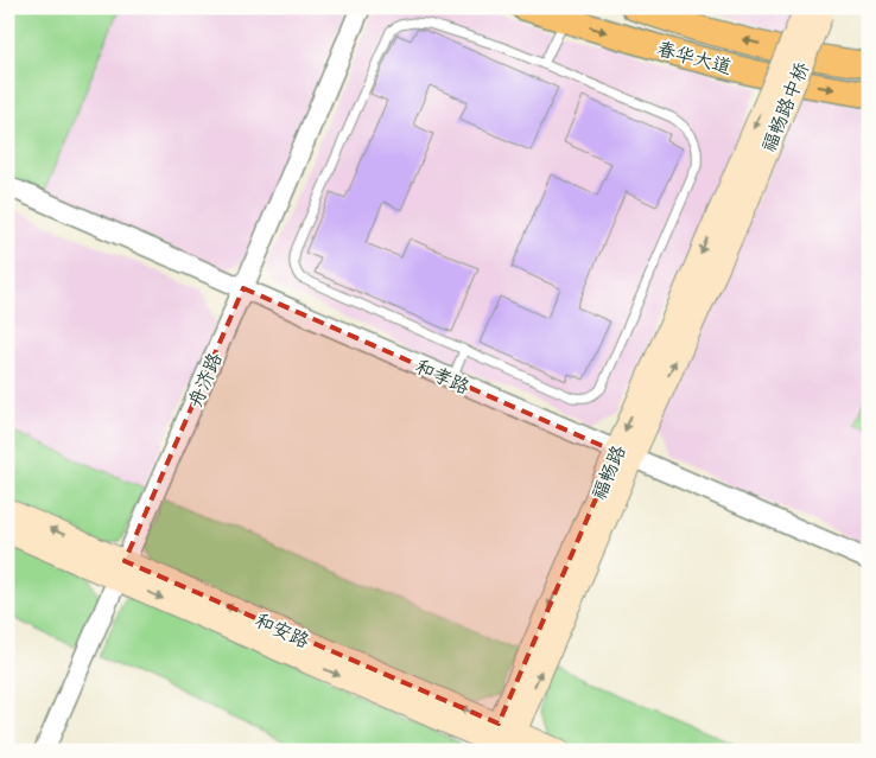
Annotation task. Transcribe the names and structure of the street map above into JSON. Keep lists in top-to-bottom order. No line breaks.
{"streets":{"main road":["春华大道","福畅路中桥","福畅路","和安路"],"street":["和孝路","舟济路"]},"crossings":[["福畅路中桥","福畅路"],["和孝路","舟济路"],["和孝路","福畅路"],["舟济路","和安路"],["福畅路","和安路"]]}
